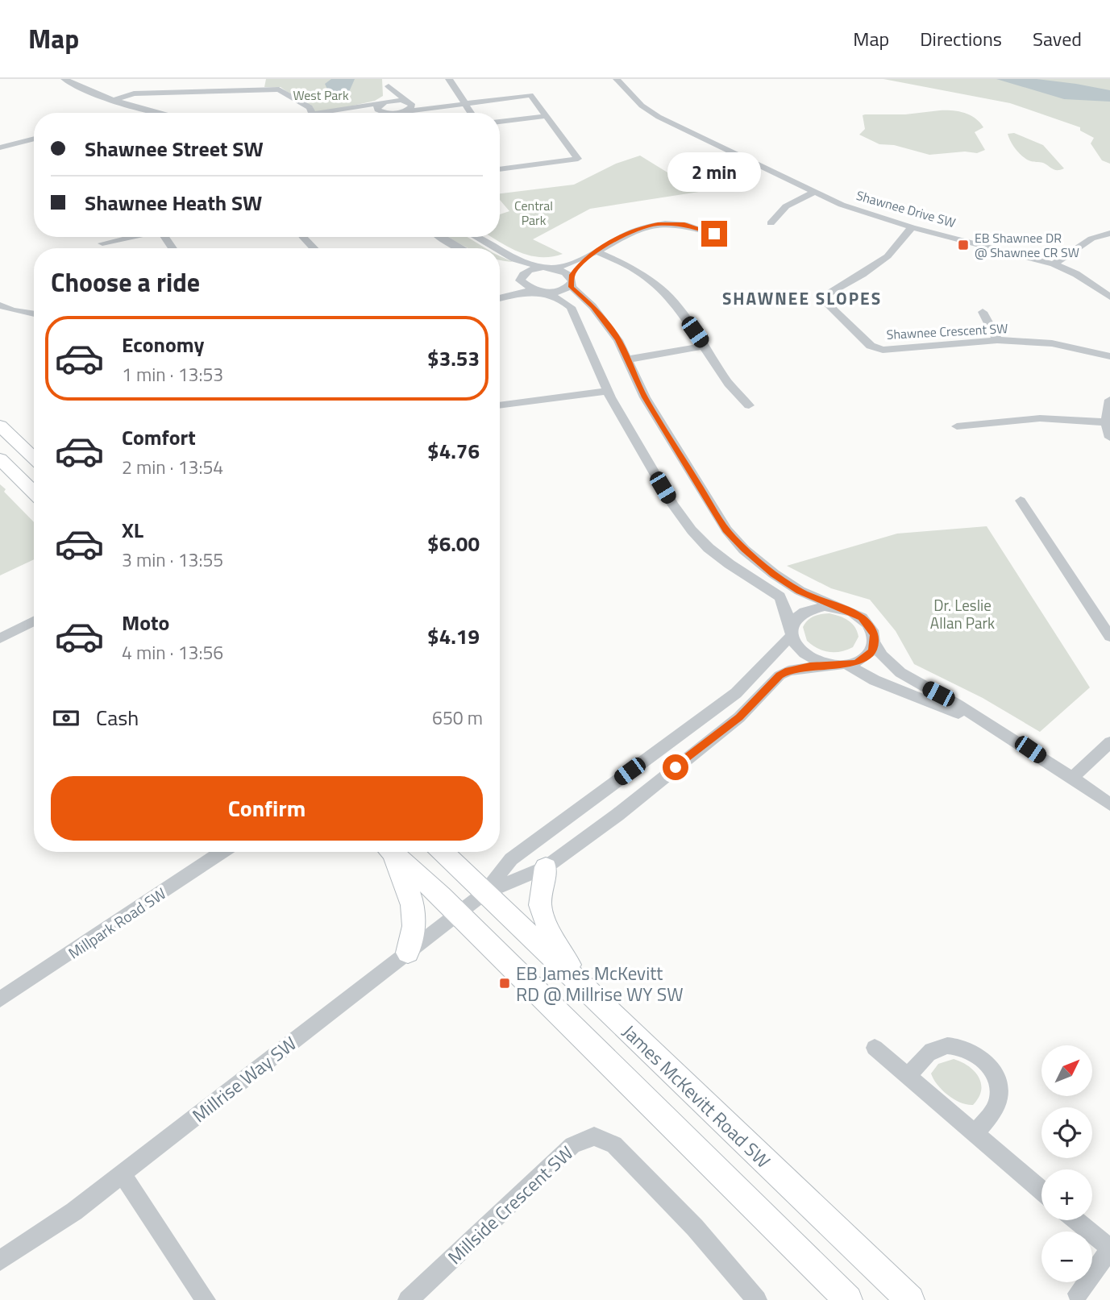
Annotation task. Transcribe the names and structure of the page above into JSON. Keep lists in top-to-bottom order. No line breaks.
{"streets":{"main road":["James McKevitt Road SW"],"street":["Shawnee Drive SW","Shawnee Crescent SW","Millpark Road SW","Millrise Way SW","Millside Crescent SW"]},"crossings":[["Shawnee Drive SW","Shawnee Crescent SW"],["Millrise Way SW","James McKevitt Road SW"]],"districts":["SHAWNEE SLOPES"],"parks":["West Park","Central Park","Dr. Leslie Allan Park"],"places":{"transit":["EB Shawnee DR @ Shawnee CR SW","EB James McKevitt RD @ Millrise WY SW"]},"north":"top right","page":{"header":"Map","nav":["Map","Directions","Saved"],"banner":["Shawnee Street SW","Shawnee Heath SW"],"bubble":"2 min","heading":"Choose a ride","list":[{"name":"Economy","note":"1 min · 13:53","value":"$3.53"},{"name":"Comfort","note":"2 min · 13:54","value":"$4.76"},{"name":"XL","note":"3 min · 13:55","value":"$6.00"},{"name":"Moto","note":"4 min · 13:56","value":"$4.19"}],"pay":["Cash","650 m"],"buttons":"Confirm","map_buttons":["+","−"]}}
